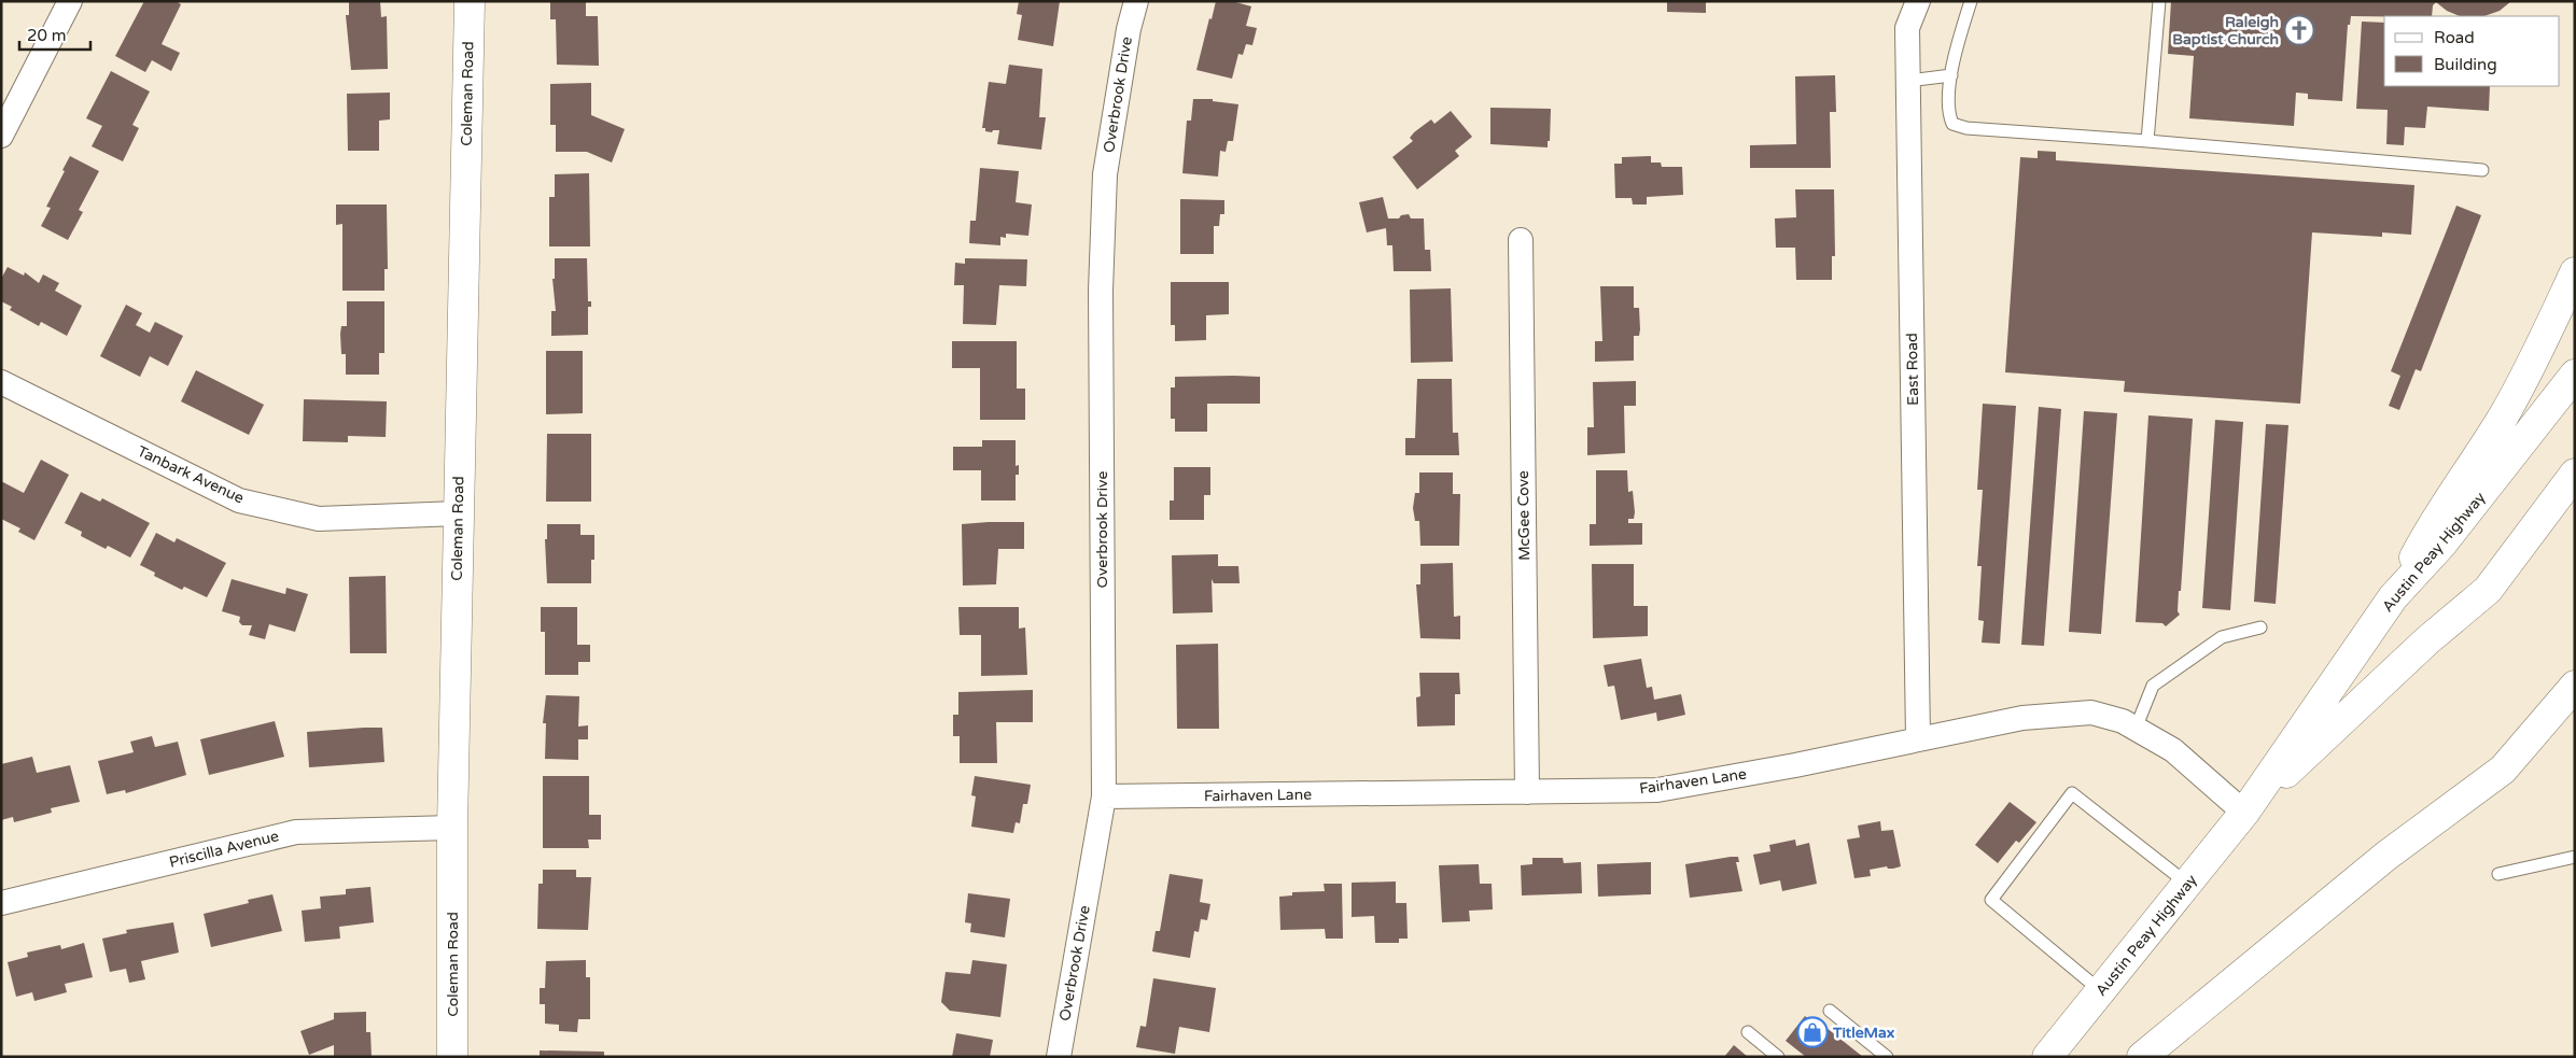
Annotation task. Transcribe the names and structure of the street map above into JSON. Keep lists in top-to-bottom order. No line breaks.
{"streets":{"main road":["Coleman Road","Austin Peay Highway"],"street":["Overbrook Drive","East Road","Tanbark Avenue","McGee Cove","Fairhaven Lane","Priscilla Avenue"]},"crossings":[["Coleman Road","Tanbark Avenue"],["Coleman Road","Priscilla Avenue"],["Overbrook Drive","Fairhaven Lane"],["East Road","Fairhaven Lane"],["McGee Cove","Fairhaven Lane"],["Austin Peay Highway","Fairhaven Lane"]],"places":{"church":["Raleigh Baptist Church"],"shop":["TitleMax"]},"legend":["Road","Building"],"scale_bar":"20 m"}
